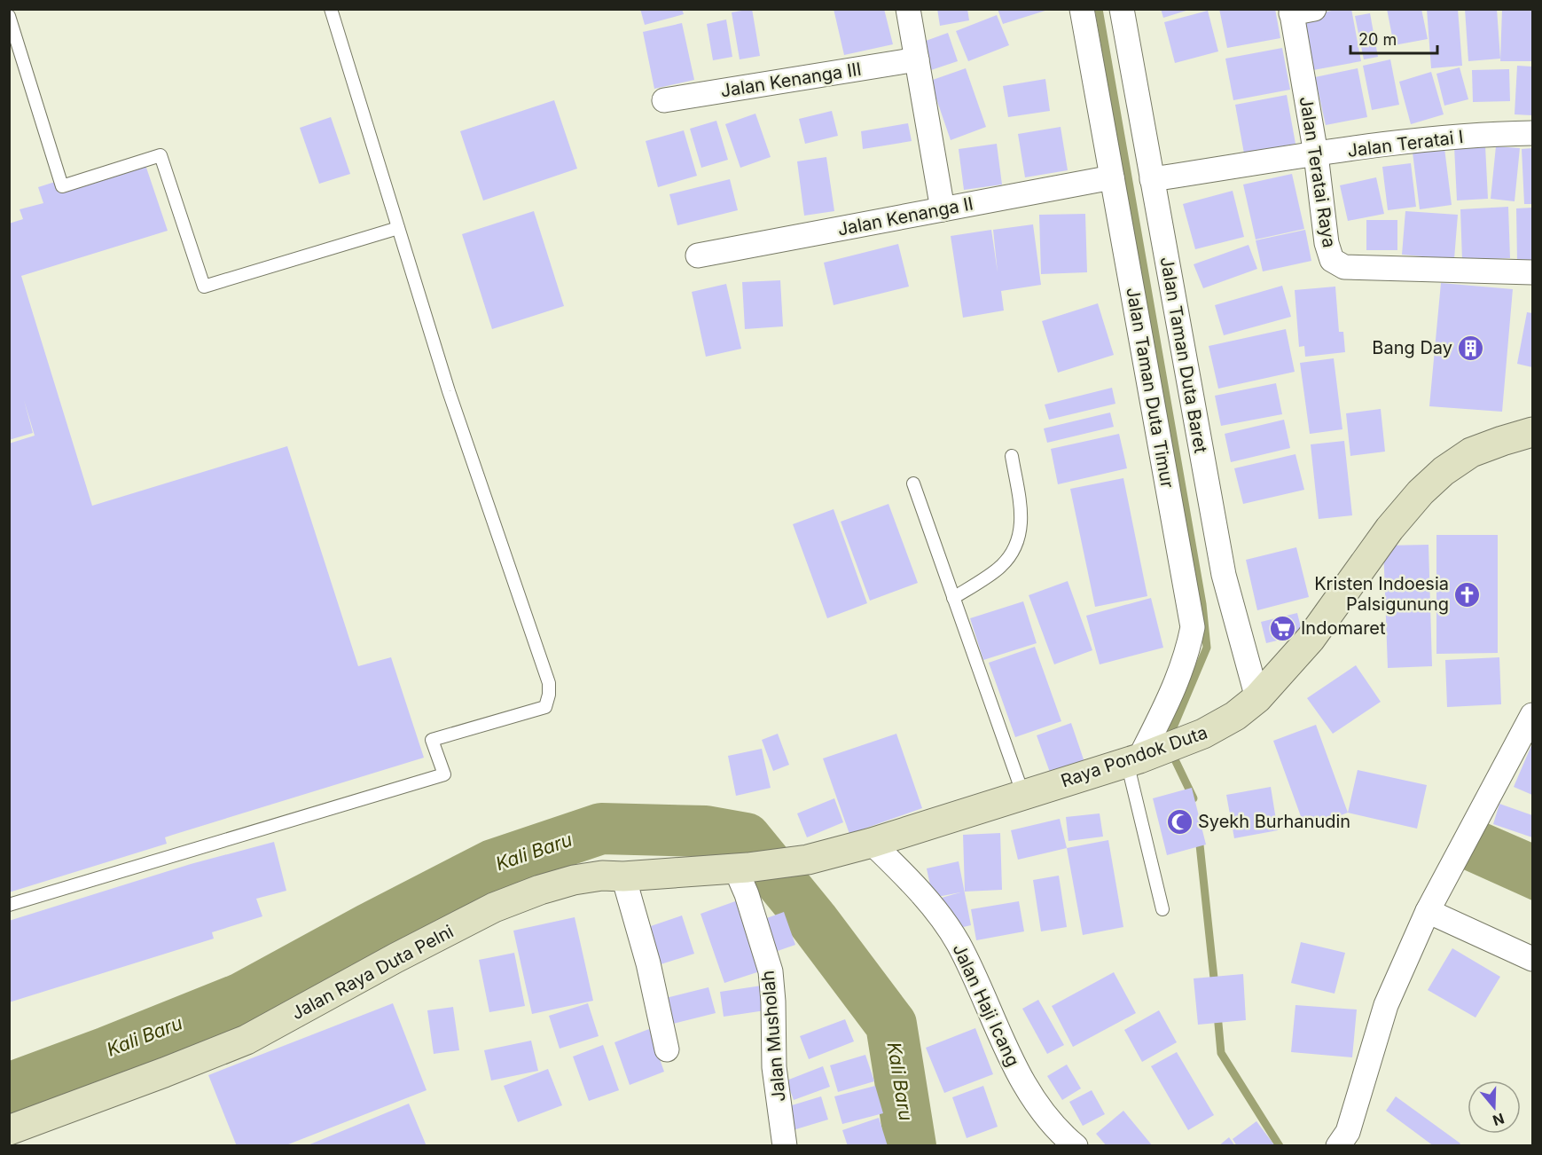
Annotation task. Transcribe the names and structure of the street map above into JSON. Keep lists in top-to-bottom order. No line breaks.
{"streets":{"main road":["Raya Pondok Duta","Jalan Raya Duta Pelni"],"street":["Jalan Kenanga III","Jalan Teratai I","Jalan Teratai Raya","Jalan Kenanga II","Jalan Taman Duta Baret","Jalan Taman Duta Timur","Jalan Haji Icang","Jalan Musholah"]},"crossings":[["Jalan Teratai I","Jalan Teratai Raya"],["Jalan Teratai I","Jalan Taman Duta Baret"],["Jalan Kenanga II","Jalan Taman Duta Timur"],["Jalan Taman Duta Baret","Raya Pondok Duta"],["Jalan Taman Duta Timur","Raya Pondok Duta"],["Raya Pondok Duta","Jalan Raya Duta Pelni"],["Raya Pondok Duta","Jalan Haji Icang"],["Raya Pondok Duta","Jalan Musholah"],["Jalan Raya Duta Pelni","Jalan Musholah"]],"water":["Kali Baru"],"places":{"building":["Bang Day"],"church":["Kristen Indoesia Palsigunung"],"supermarket":["Indomaret"],"mosque":["Syekh Burhanudin"]},"scale_bar":"20 m","north":"bottom"}
